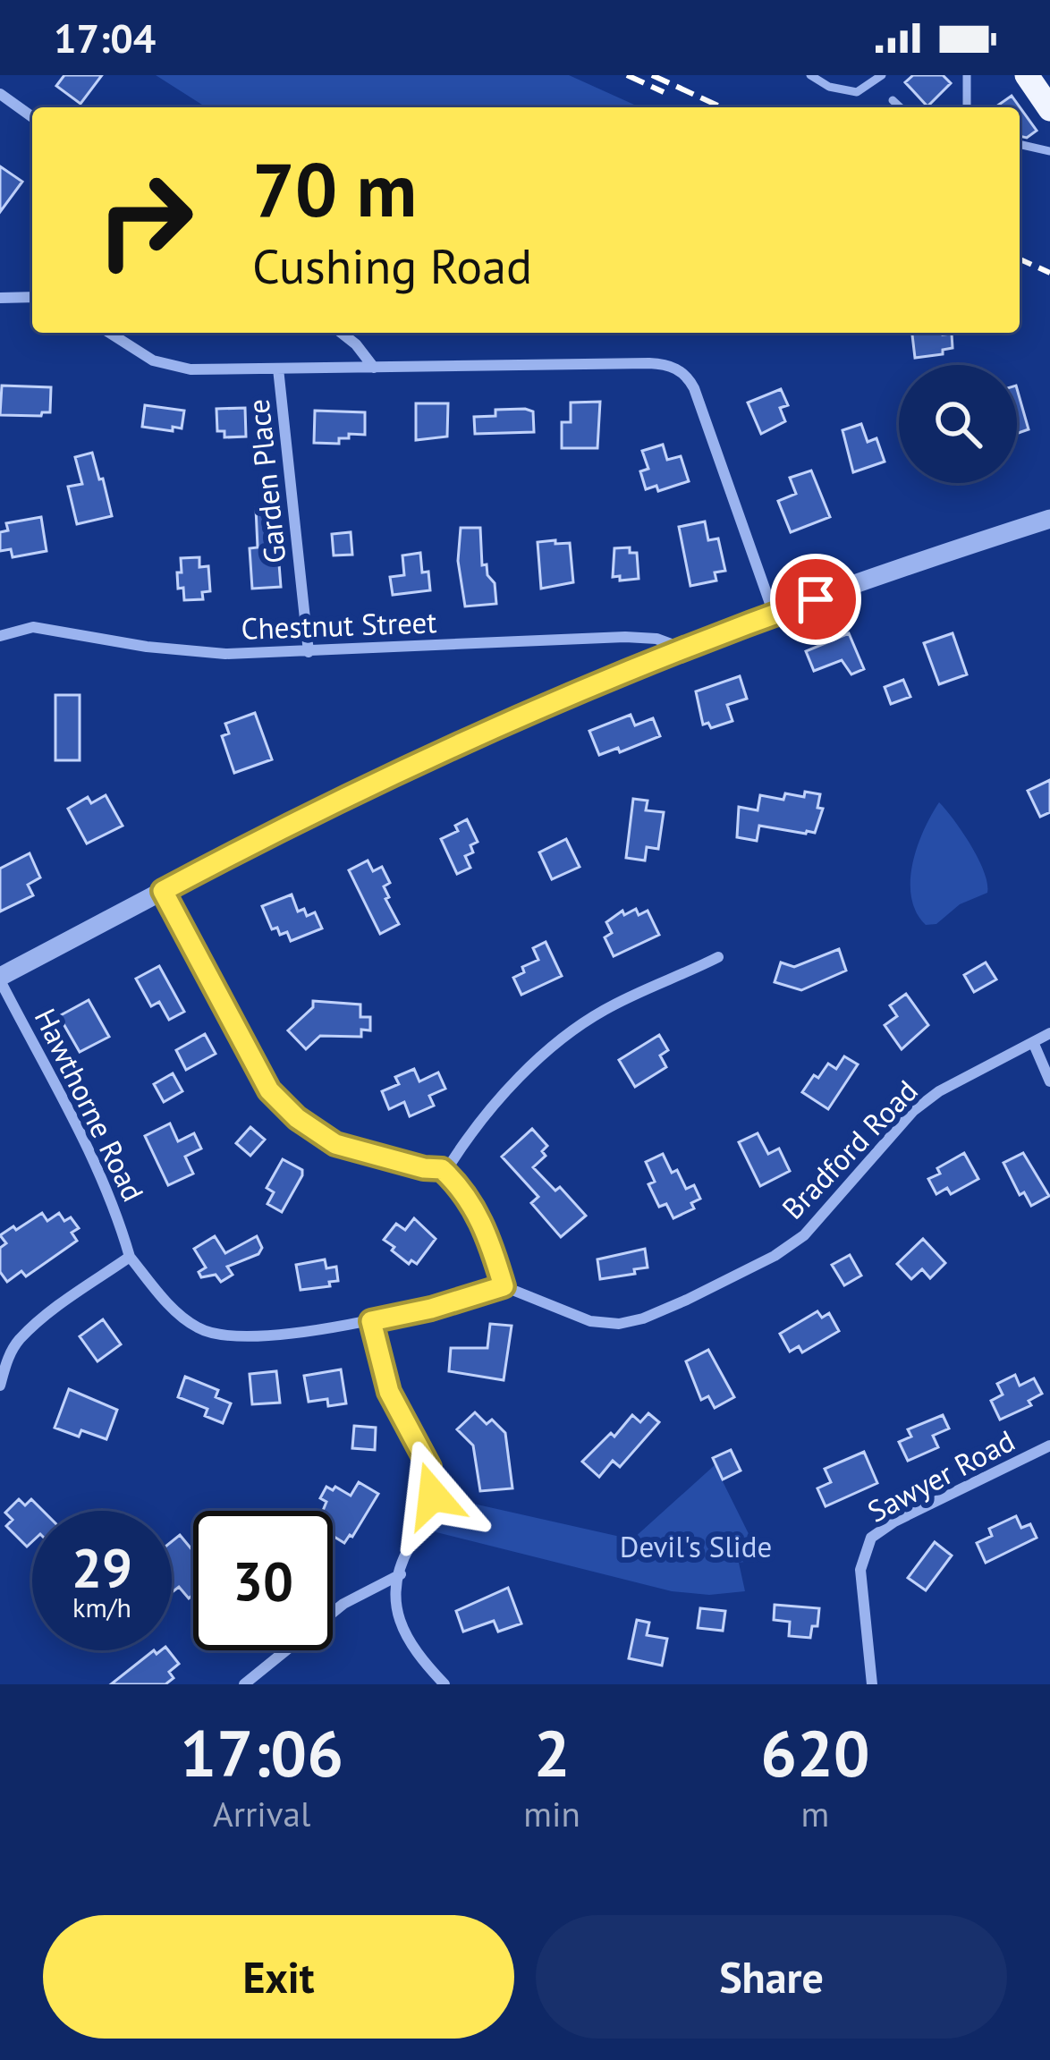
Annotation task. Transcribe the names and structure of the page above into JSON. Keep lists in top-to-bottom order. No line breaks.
{"streets":{"street":["Garden Place","Chestnut Street","Hawthorne Road","Bradford Road","Sawyer Road"]},"crossings":[["Garden Place","Chestnut Street"]],"parks":["Devil's Slide"],"page":{"status":"17:04","turn":["70 m","Cushing Road"],"speed":"29 km/h","limit":"30","eta":["17:06","Arrival","2","min","620","m"],"buttons":["Exit","Share"]}}
